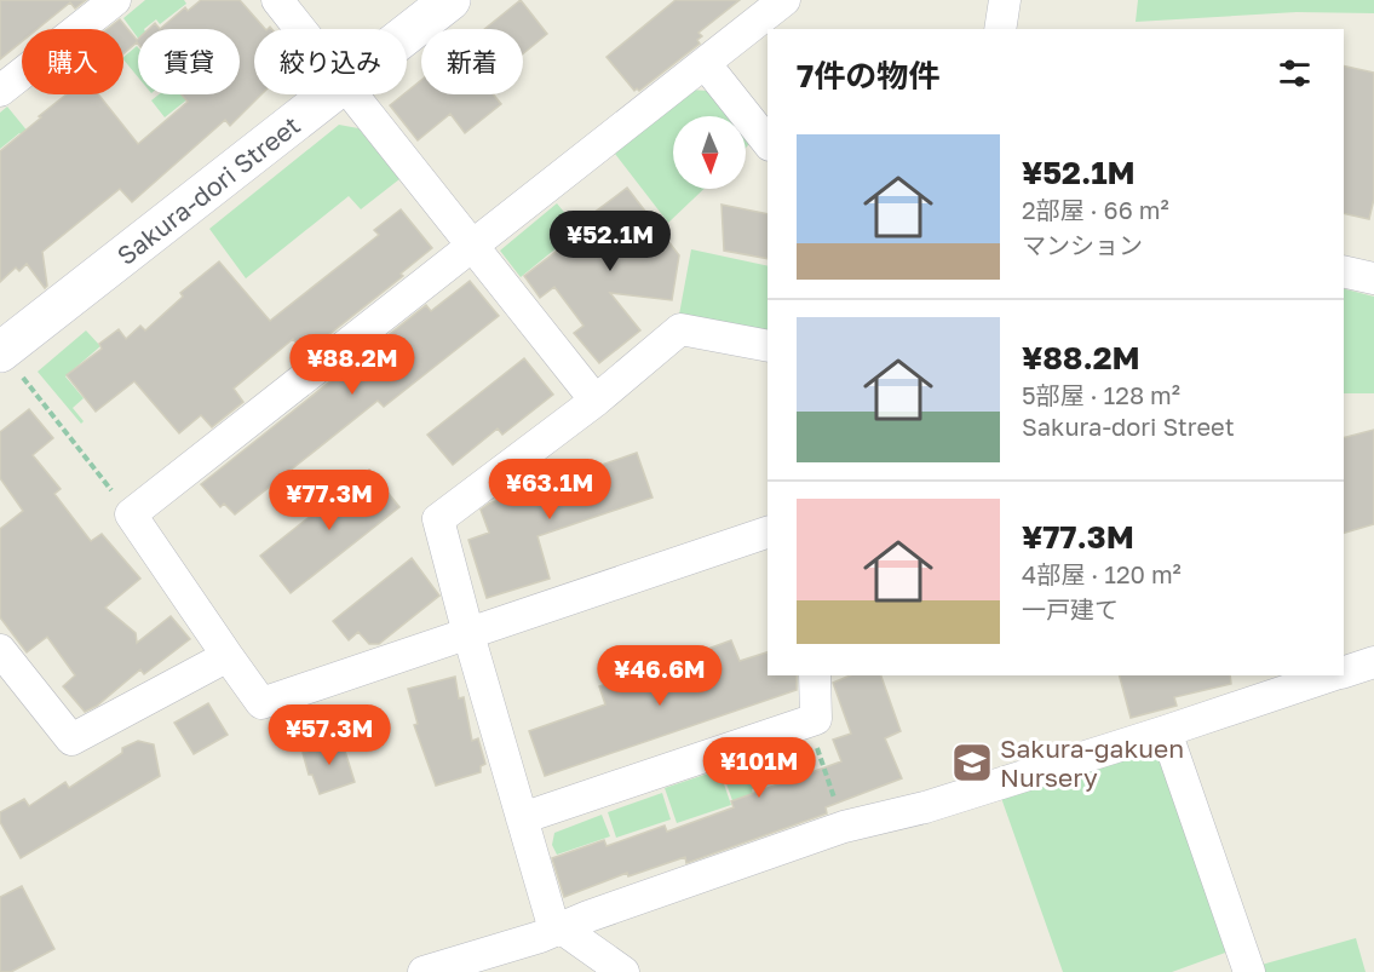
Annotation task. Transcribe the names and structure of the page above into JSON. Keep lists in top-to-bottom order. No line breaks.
{"streets":{"street":["Sakura-dori Street"]},"places":{"school or university":["Sakura-gakuen Nursery"]},"north":"bottom","page":{"chip":["購入","賃貸","絞り込み","新着"],"heading":"7件の物件","list":[{"name":"¥52.1M","note":"2部屋 · 66 m² · マンション"},{"name":"¥88.2M","note":"5部屋 · 128 m² · Sakura-dori Street"},{"name":"¥77.3M","note":"4部屋 · 120 m² · 一戸建て"}],"price":["¥52.1M","¥88.2M","¥63.1M","¥77.3M","¥46.6M","¥57.3M","¥101M"]}}
